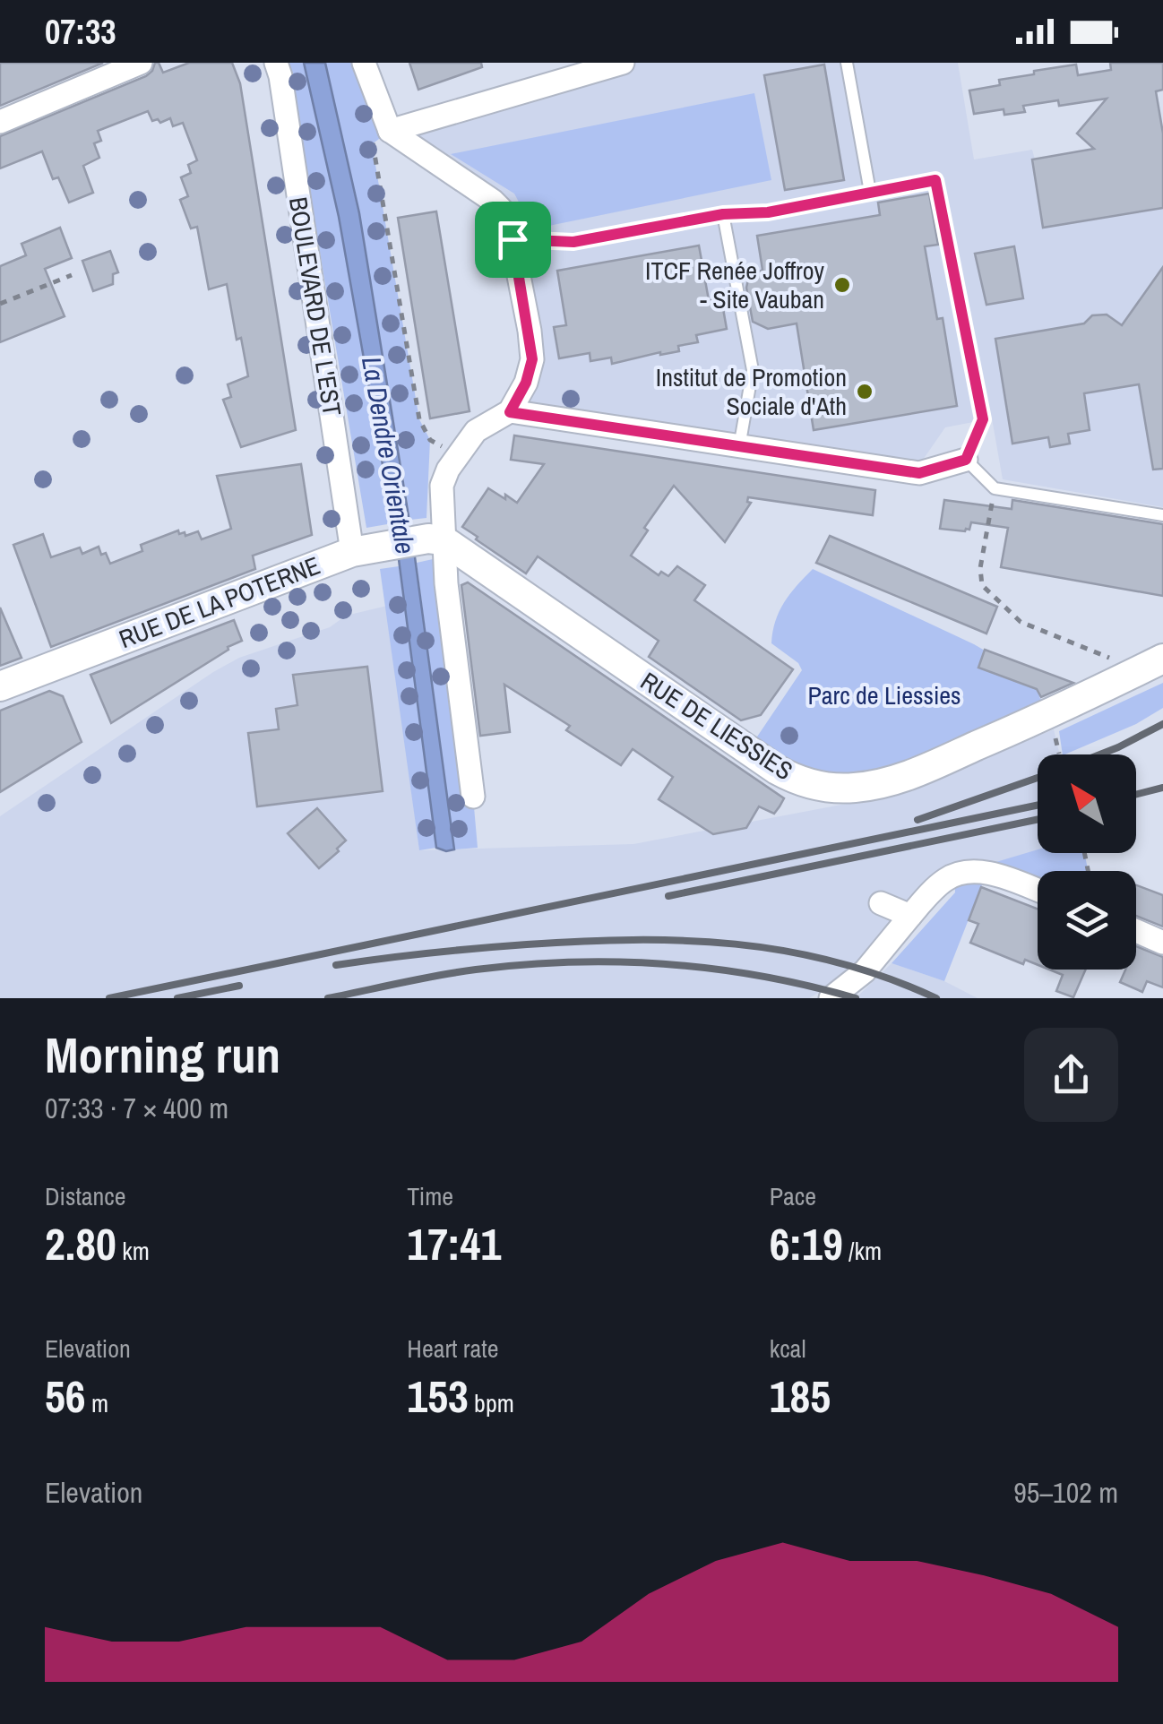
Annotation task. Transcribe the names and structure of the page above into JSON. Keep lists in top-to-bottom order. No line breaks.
{"streets":{"street":["BOULEVARD DE L'EST","RUE DE LA POTERNE","RUE DE LIESSIES"]},"crossings":[["BOULEVARD DE L'EST","RUE DE LA POTERNE"],["RUE DE LA POTERNE","RUE DE LIESSIES"]],"water":["La Dendre Orientale"],"parks":["Parc de Liessies"],"places":["ITCF Renée Joffroy - Site Vauban","Institut de Promotion Sociale d'Ath"],"north":"top left","page":{"status":"07:33","heading":["Morning run","07:33 · 7 × 400 m"],"stats":[["Distance","2.80 km"],["Time","17:41"],["Pace","6:19 /km"],["Elevation","56 m"],["Heart rate","153 bpm"],["kcal","185"]],"chart":["Elevation","95–102 m"]}}
